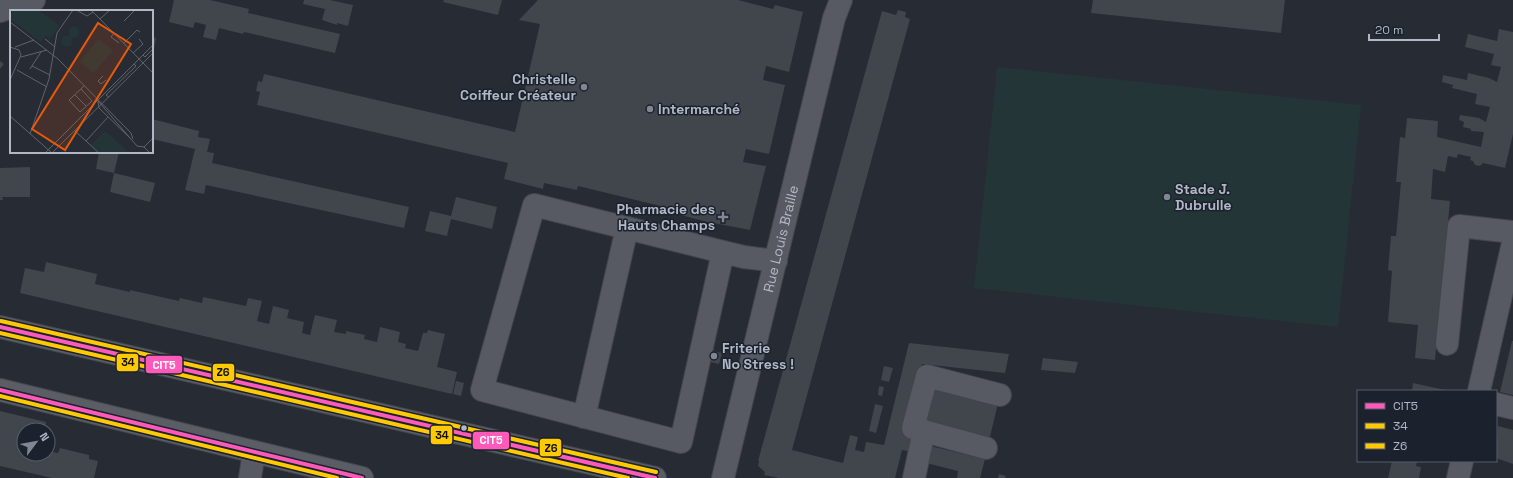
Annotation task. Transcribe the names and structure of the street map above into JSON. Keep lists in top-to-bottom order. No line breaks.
{"streets":{"street":["Rue Louis Braille"]},"places":{"other":["Christelle Coiffeur Créateur","Intermarché","Stade J. Dubrulle","Friterie No Stress !"],"health":["Pharmacie des Hauts Champs"]},"lines":["transit line Z6","transit line CIT5","transit line 34"],"legend":["CIT5","34","Z6"],"scale_bar":"20 m","north":"top right"}
